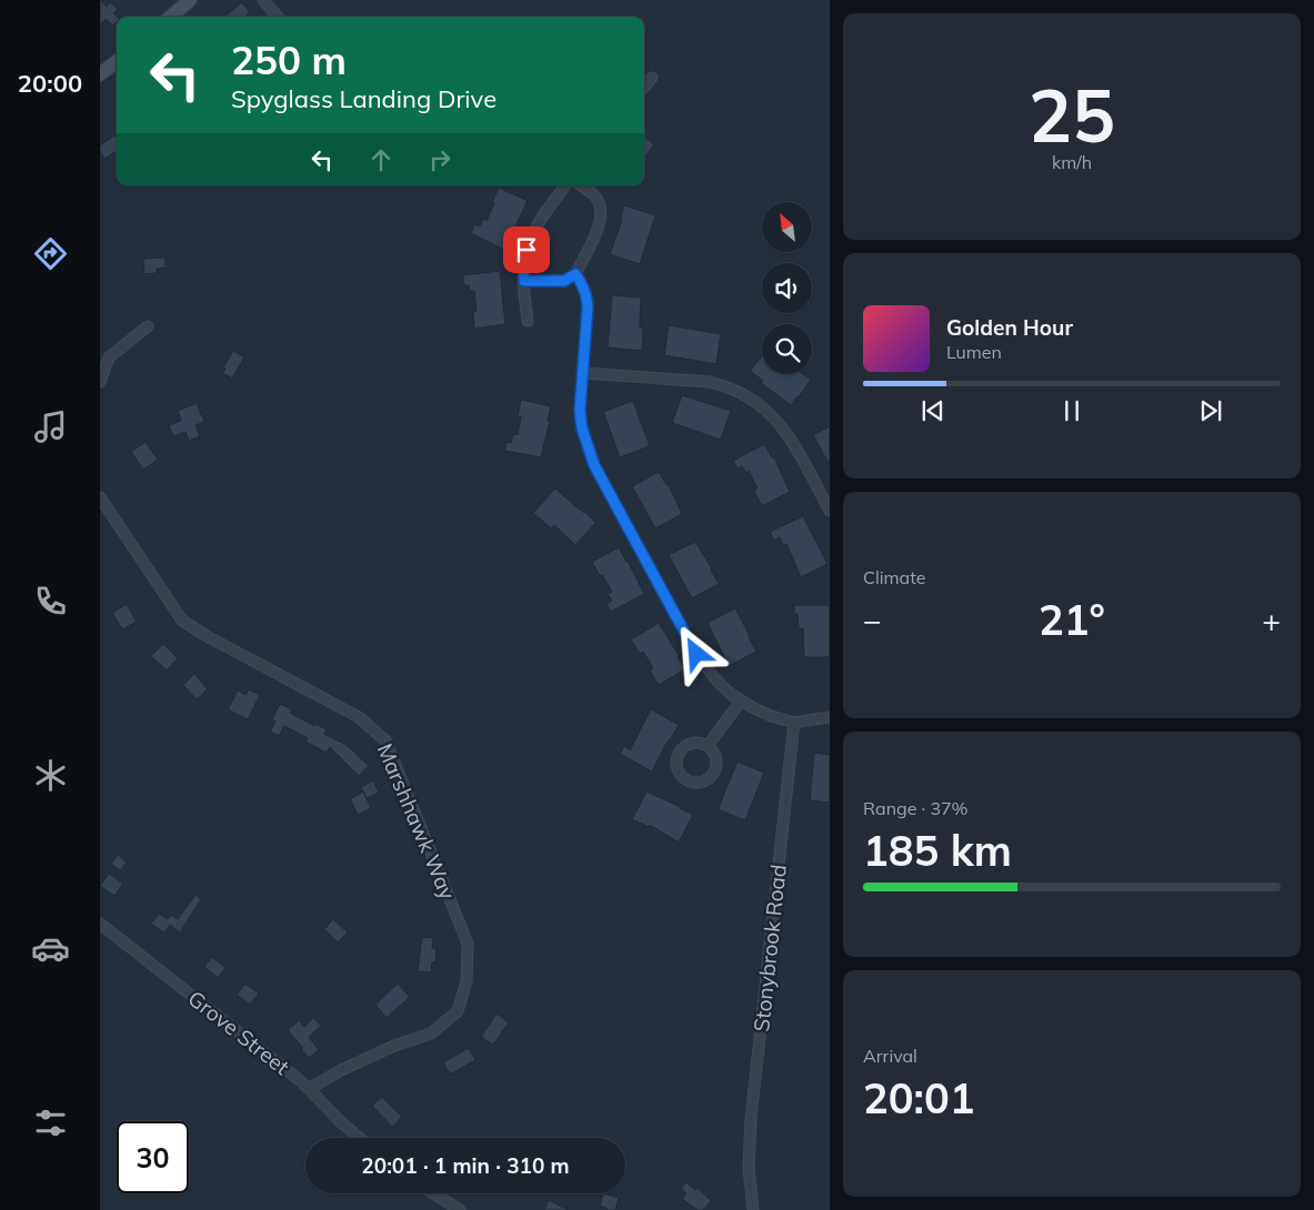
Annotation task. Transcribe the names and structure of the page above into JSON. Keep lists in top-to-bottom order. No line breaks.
{"streets":{"street":["Marshhawk Way","Stonybrook Road","Grove Street"]},"crossings":[["Marshhawk Way","Grove Street"]],"north":"top left","page":{"tabs":"20:00","tile":[["25","km/h"],"Climate",["Range · 37%","185 km"],["Arrival","20:01"]],"turn":["250 m","Spyglass Landing Drive"],"song":["Golden Hour","Lumen"],"heat":["−","21°","+"],"limit":"30","trip":"20:01 · 1 min · 310 m"}}
